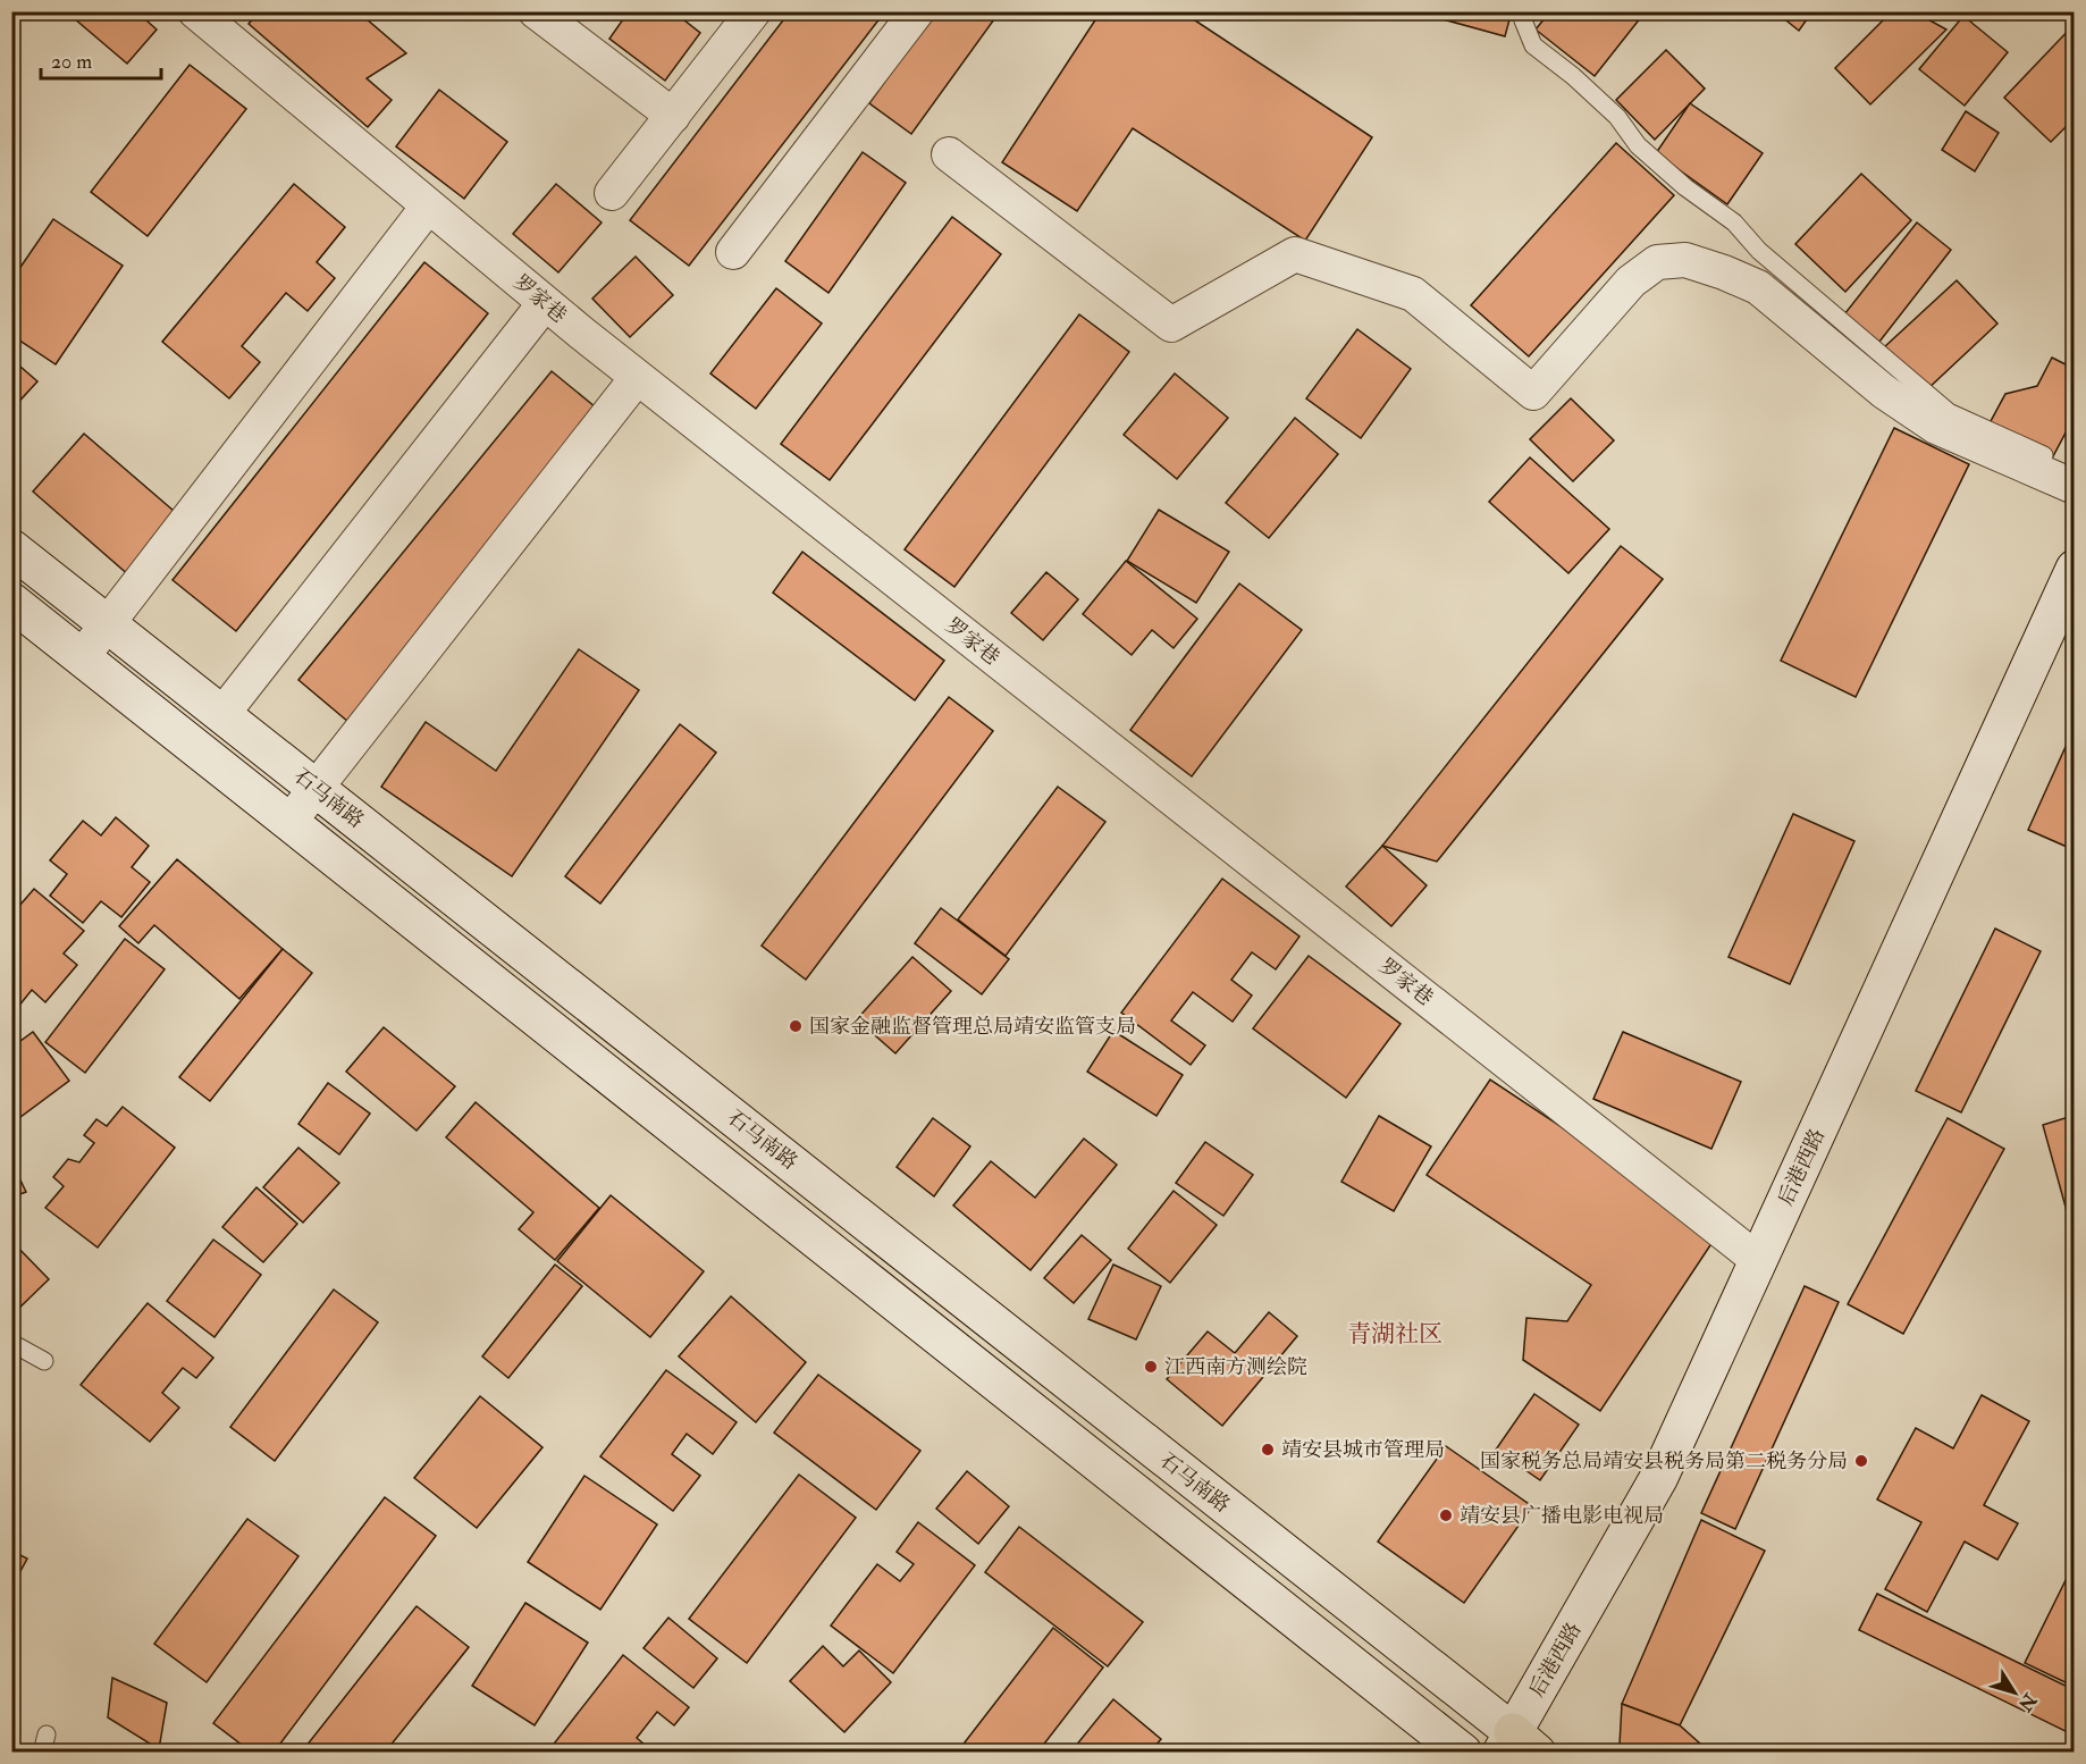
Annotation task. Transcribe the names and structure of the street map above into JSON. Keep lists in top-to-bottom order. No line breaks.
{"streets":{"main road":["石马南路","后港西路"],"street":["罗家巷"]},"crossings":[["罗家巷","后港西路"],["石马南路","后港西路"]],"districts":["青湖社区"],"places":["国家金融监督管理总局靖安监管支局","江西南方测绘院","靖安县城市管理局","国家税务总局靖安县税务局第二税务分局","靖安县广播电影电视局"],"scale_bar":"20 m","north":"bottom right"}
